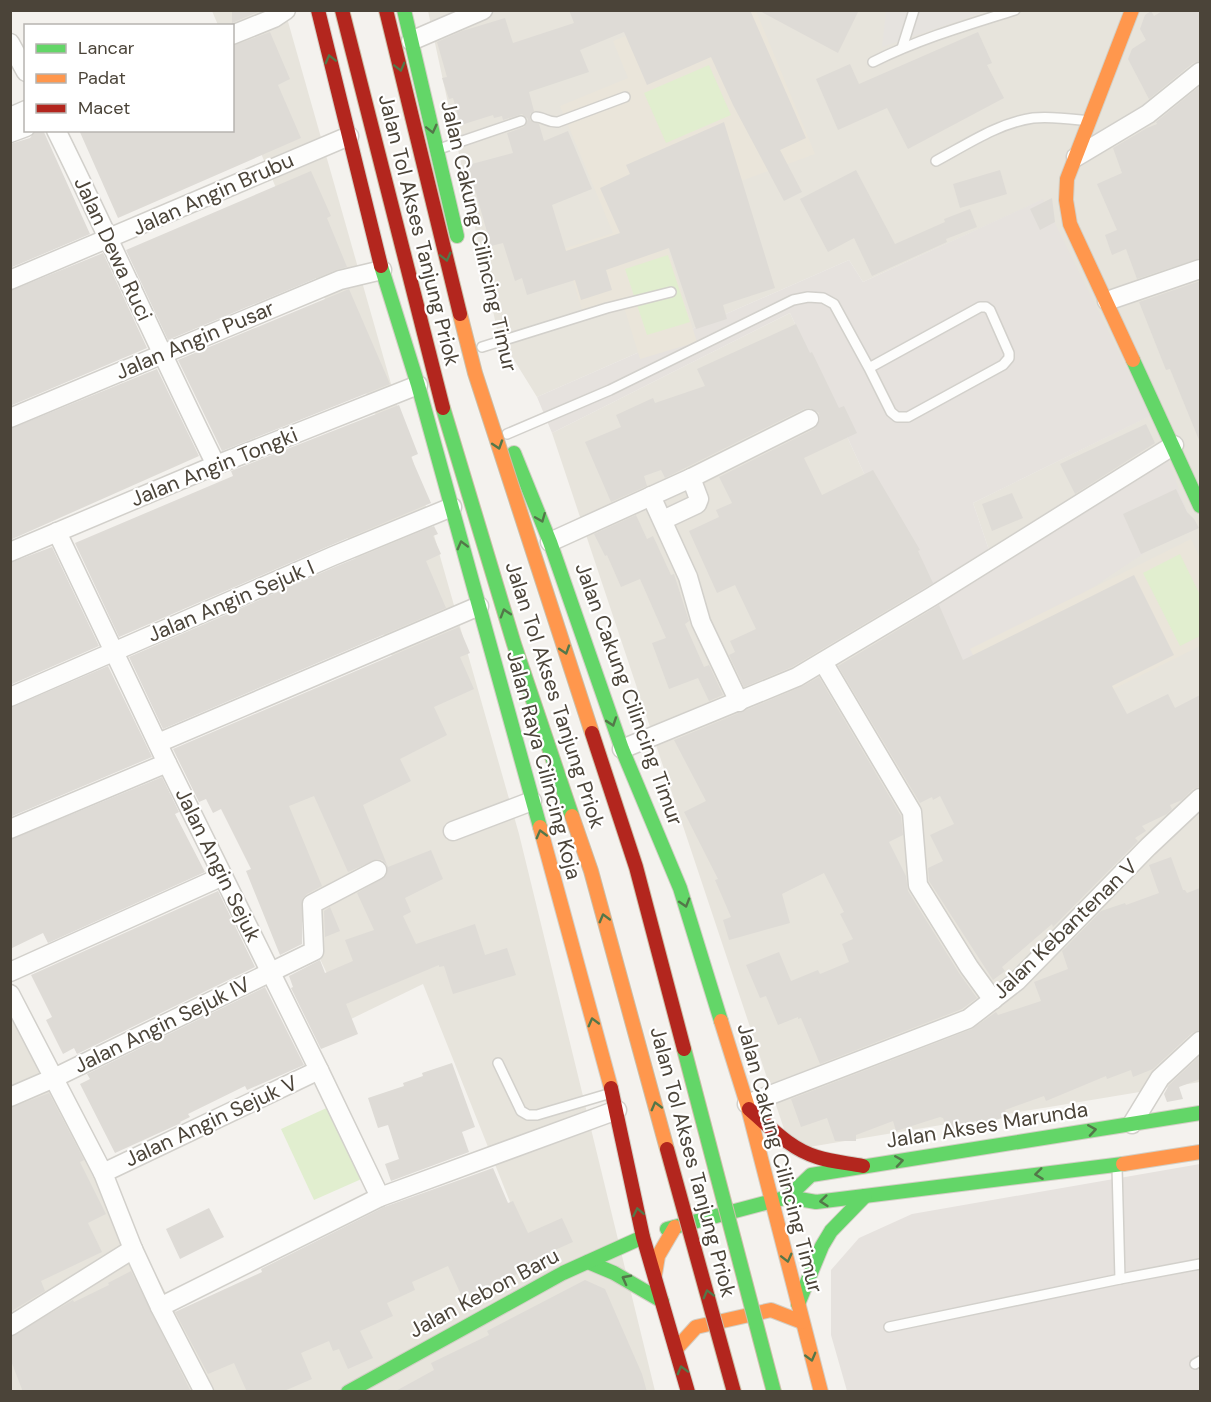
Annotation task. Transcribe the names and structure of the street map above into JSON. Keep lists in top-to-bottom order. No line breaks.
{"streets":{"main road":["Jalan Tol Akses Tanjung Priok","Jalan Cakung Cilincing Timur","Jalan Raya Cilincing Koja","Jalan Akses Marunda","Jalan Kebon Baru"],"street":["Jalan Angin Brubu","Jalan Dewa Ruci","Jalan Angin Pusar","Jalan Angin Tongki","Jalan Angin Sejuk I","Jalan Angin Sejuk","Jalan Kebantenan V","Jalan Angin Sejuk IV","Jalan Angin Sejuk V"]},"crossings":[["Jalan Angin Brubu","Jalan Dewa Ruci"],["Jalan Angin Brubu","Jalan Raya Cilincing Koja"],["Jalan Cakung Cilincing Timur","Jalan Kebantenan V"],["Jalan Dewa Ruci","Jalan Angin Pusar"],["Jalan Dewa Ruci","Jalan Angin Tongki"],["Jalan Angin Pusar","Jalan Raya Cilincing Koja"],["Jalan Angin Tongki","Jalan Raya Cilincing Koja"],["Jalan Angin Tongki","Jalan Angin Sejuk"],["Jalan Angin Sejuk I","Jalan Raya Cilincing Koja"],["Jalan Angin Sejuk I","Jalan Angin Sejuk"],["Jalan Raya Cilincing Koja","Jalan Kebon Baru"],["Jalan Angin Sejuk","Jalan Angin Sejuk IV"],["Jalan Angin Sejuk","Jalan Angin Sejuk V"]],"one_way":["Jalan Cakung Cilincing Timur","Jalan Raya Cilincing Koja"],"legend":["Lancar","Padat","Macet"]}
